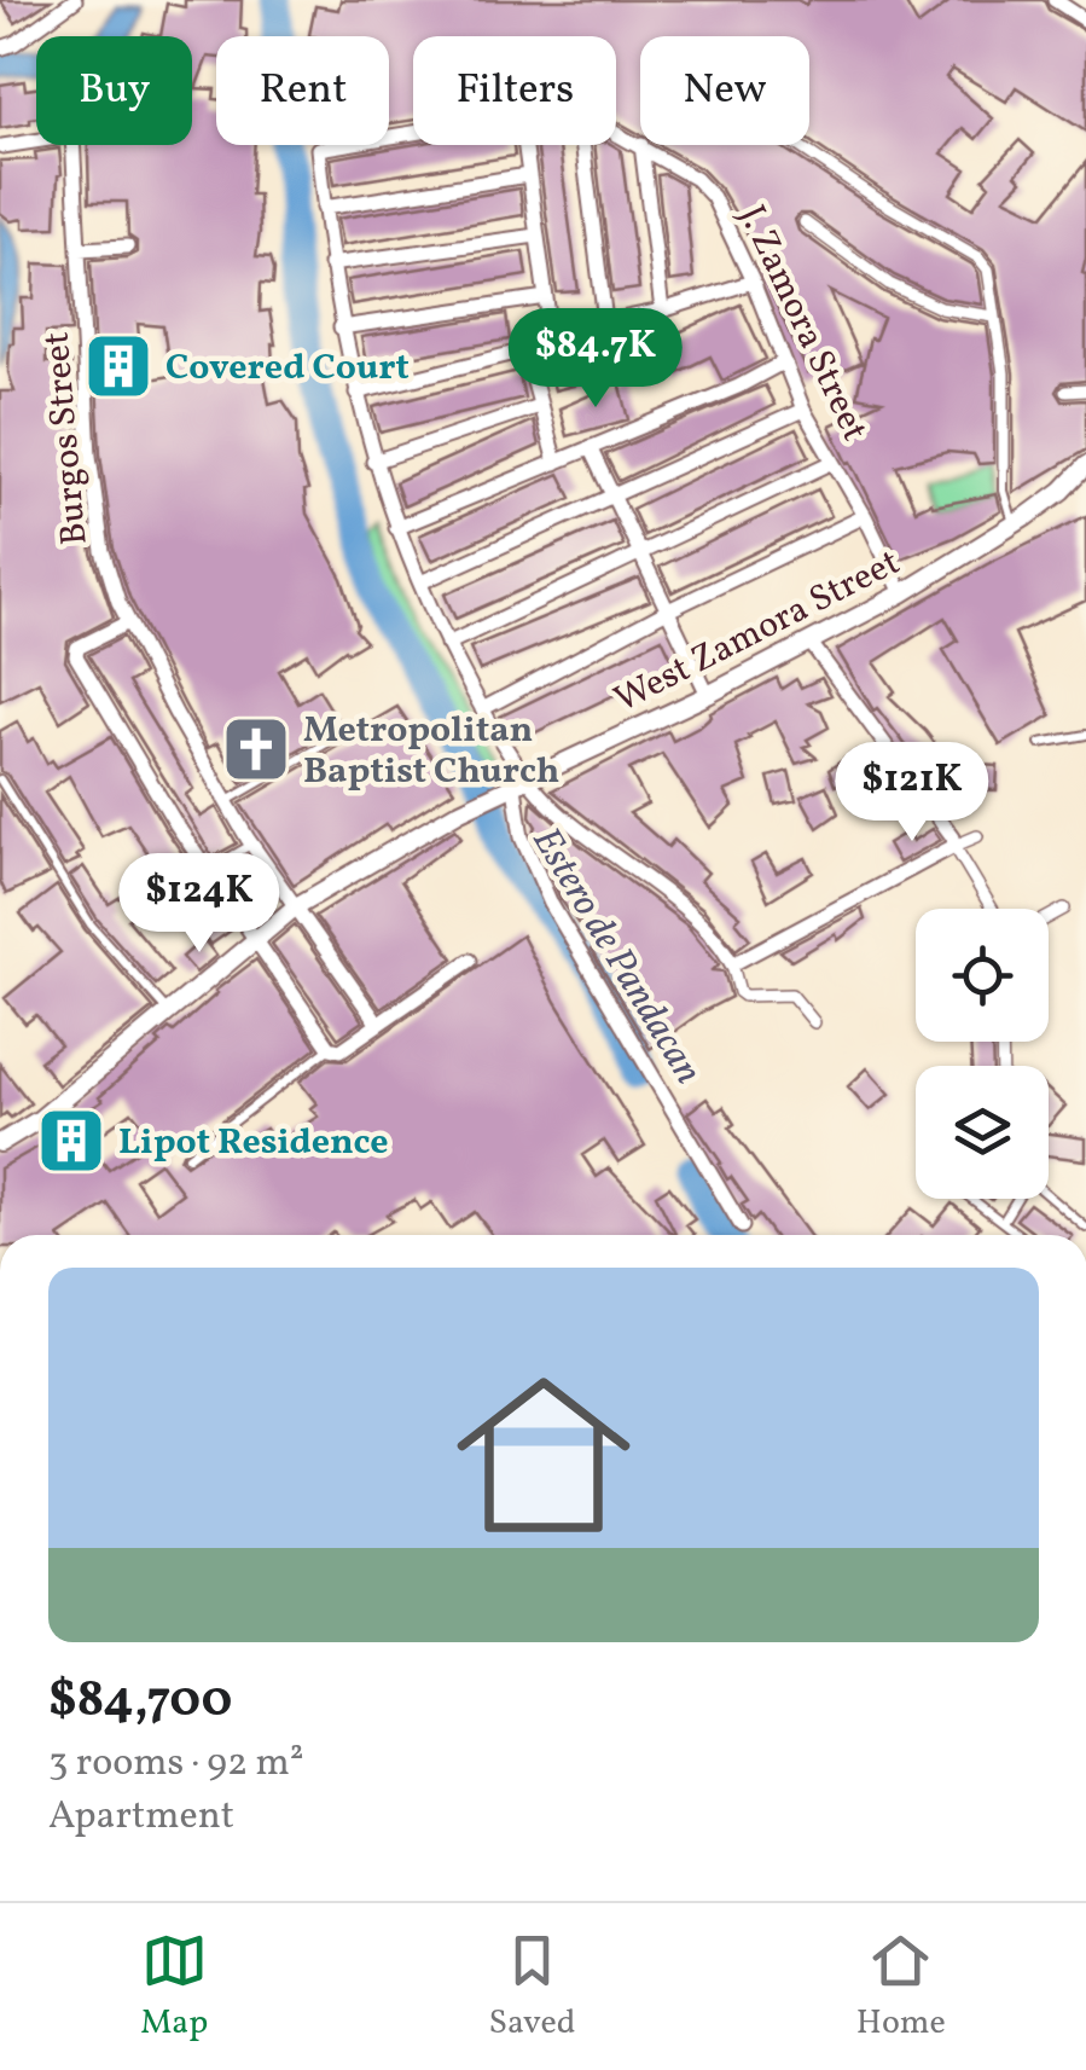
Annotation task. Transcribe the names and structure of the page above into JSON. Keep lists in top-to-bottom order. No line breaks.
{"streets":{"street":["J. Zamora Street","Burgos Street","West Zamora Street"]},"crossings":[["J. Zamora Street","West Zamora Street"],["Burgos Street","West Zamora Street"]],"water":["Estero de Pandacan"],"places":{"building":["Covered Court","Lipot Residence"],"church":["Metropolitan Baptist Church"]},"page":{"chip":["Buy","Rent","Filters","New"],"price":["$84.7K","$121K","$124K"],"list":[{"name":"$84,700","note":"3 rooms · 92 m² · Apartment"}],"tabs":["Map","Saved","Home"]}}
